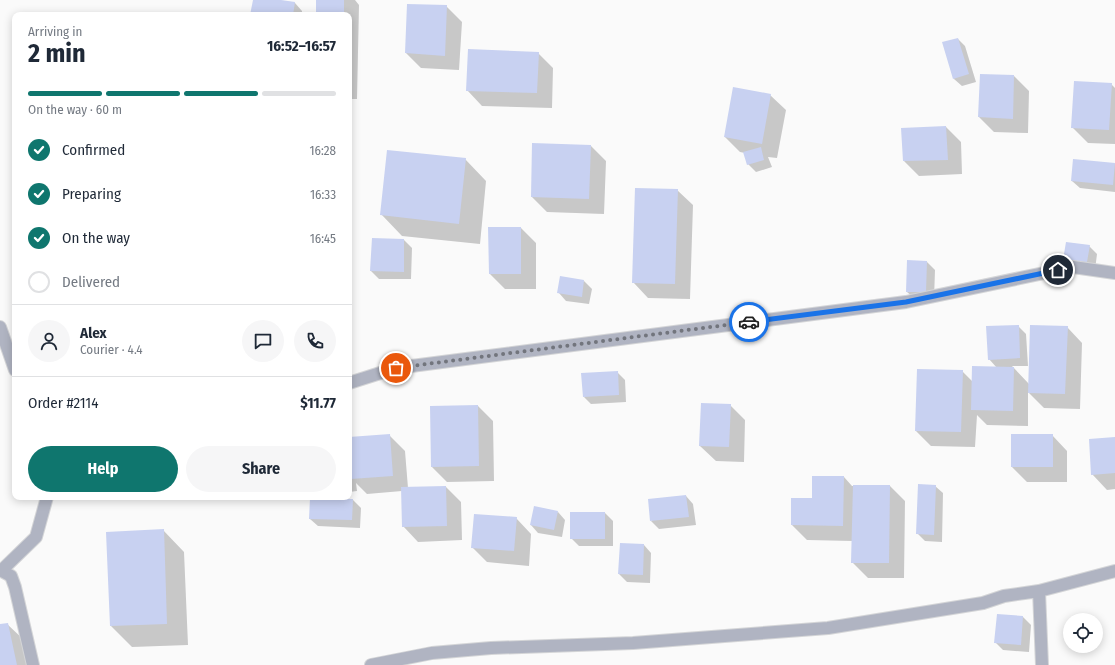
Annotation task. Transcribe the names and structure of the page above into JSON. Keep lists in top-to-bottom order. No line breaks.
{"page":{"heading":["2 min","Arriving in","16:52–16:57"],"panel":["Alex","Courier · 4.4","Order #2114","$11.77"],"bar":"On the way · 60 m","list":[["Confirmed","16:28"],["Preparing","16:33"],["On the way","16:45"],"Delivered"],"buttons":["Help","Share"]}}
